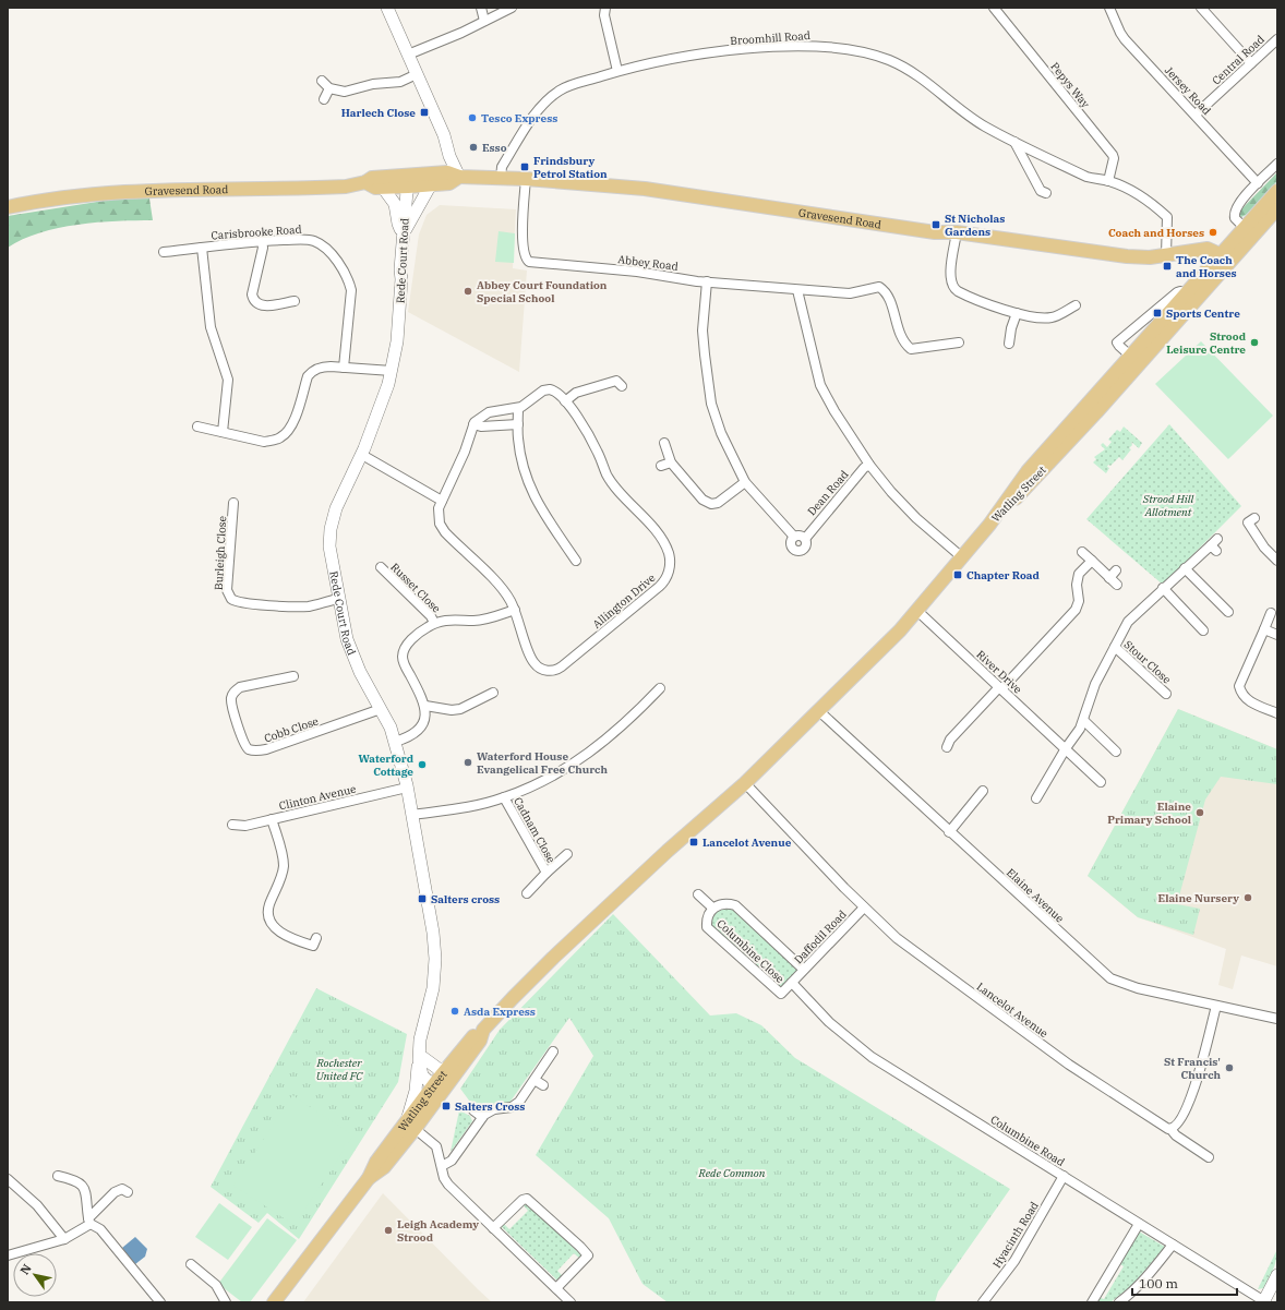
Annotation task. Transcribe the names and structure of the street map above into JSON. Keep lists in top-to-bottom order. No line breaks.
{"streets":{"main road":["Gravesend Road","Rede Court Road","Watling Street"],"street":["Broomhill Road","Central Road","Pepys Way","Jersey Road","Carisbrooke Road","Abbey Road","Dean Road","Burleigh Close","Russet Close","Allington Drive","Stour Close","River Drive","Cobb Close","Clinton Avenue","Cadnam Close","Elaine Avenue","Daffodil Road","Columbine Close","Lancelot Avenue","Columbine Road","Hyacinth Road"]},"crossings":[["Broomhill Road","Pepys Way"],["Broomhill Road","Gravesend Road"],["Central Road","Jersey Road"],["Gravesend Road","Rede Court Road"],["Gravesend Road","Abbey Road"],["Gravesend Road","Watling Street"],["Rede Court Road","Watling Street"],["Rede Court Road","Burleigh Close"],["Rede Court Road","Cobb Close"],["Rede Court Road","Clinton Avenue"],["Watling Street","River Drive"],["Watling Street","Elaine Avenue"],["Watling Street","Lancelot Avenue"],["Stour Close","River Drive"],["Daffodil Road","Columbine Close"],["Daffodil Road","Lancelot Avenue"],["Daffodil Road","Columbine Road"],["Columbine Close","Columbine Road"],["Columbine Road","Hyacinth Road"]],"parks":["Strood Hill Allotment","Rochester United FC","Rede Common"],"places":{"transit":["Harlech Close","Frindsbury Petrol Station","St Nicholas Gardens","The Coach and Horses","Sports Centre","Chapter Road","Lancelot Avenue","Salters cross","Salters Cross"],"other":["Tesco Express","Esso","Coach and Horses","Abbey Court Foundation Special School","Strood Leisure Centre","Waterford House Evangelical Free Church","Waterford Cottage","Elaine Primary School","Elaine Nursery","Asda Express","St Francis' Church","Leigh Academy Strood"]},"scale_bar":"100 m","north":"top left"}
